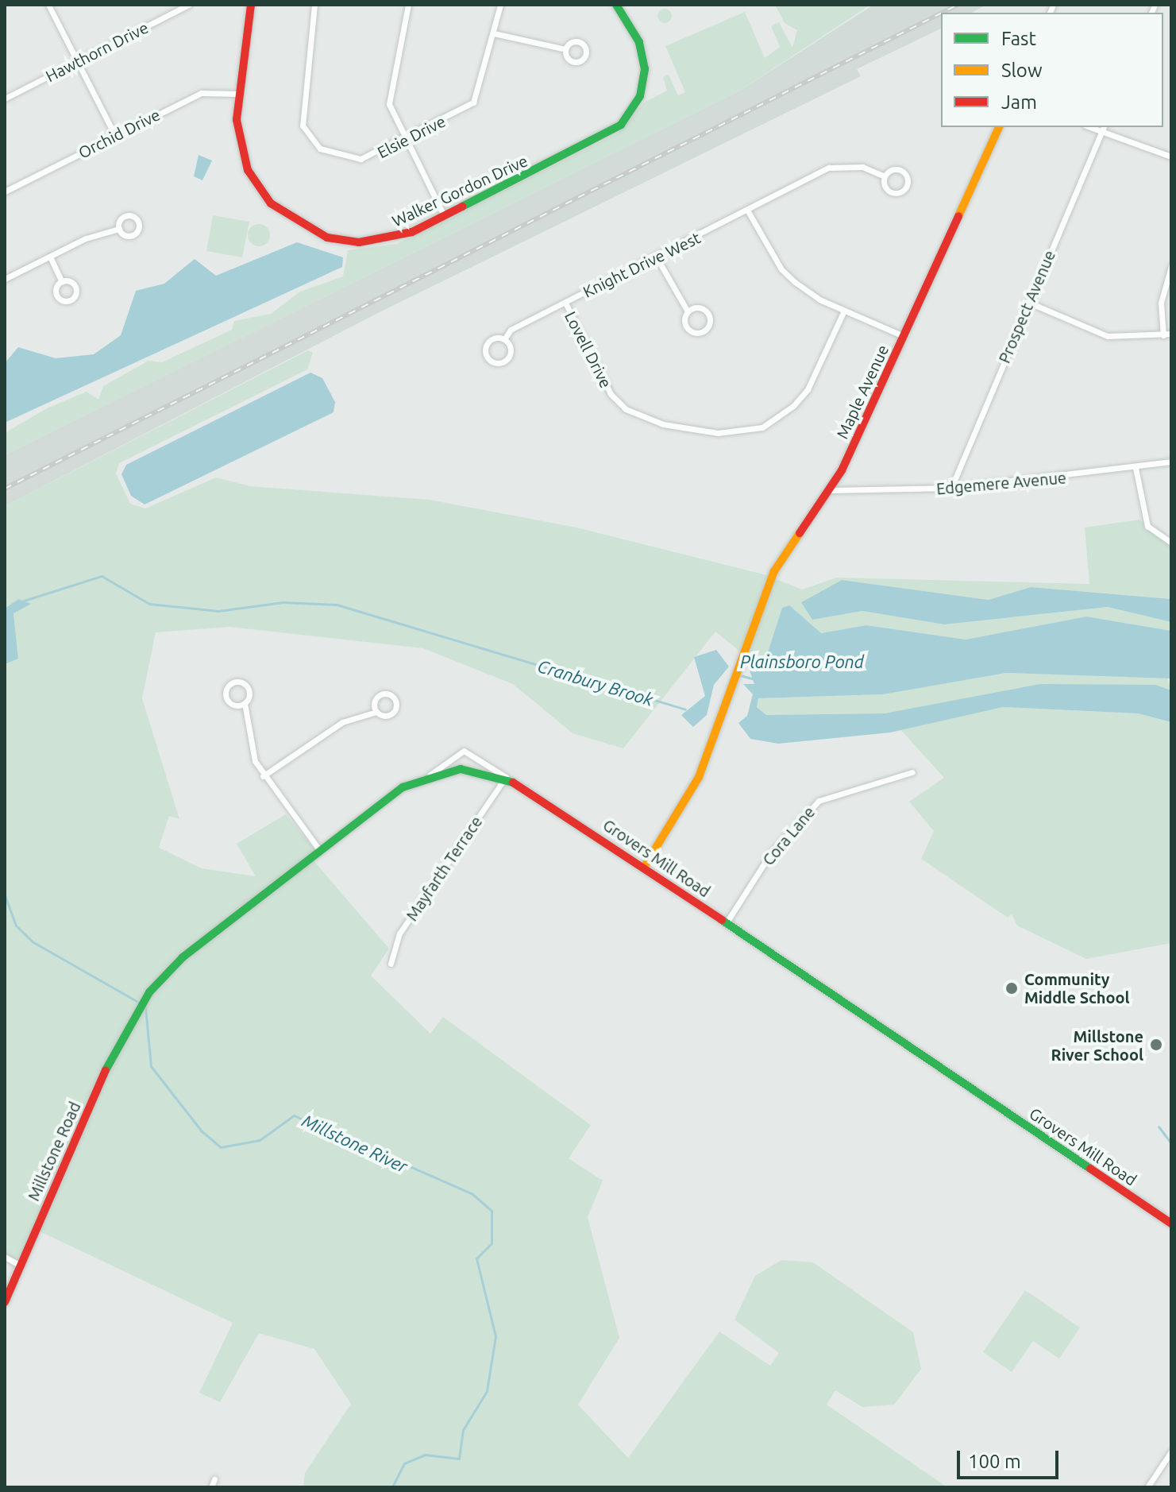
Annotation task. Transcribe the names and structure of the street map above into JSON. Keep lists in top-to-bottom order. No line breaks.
{"streets":{"street":["Hawthorn Drive","Orchid Drive","Elsie Drive","Walker Gordon Drive","Knight Drive West","Prospect Avenue","Lovell Drive","Maple Avenue","Edgemere Avenue","Cora Lane","Grovers Mill Road","Mayfarth Terrace","Millstone Road"]},"crossings":[["Orchid Drive","Walker Gordon Drive"],["Knight Drive West","Lovell Drive"],["Prospect Avenue","Edgemere Avenue"],["Maple Avenue","Edgemere Avenue"],["Maple Avenue","Grovers Mill Road"],["Cora Lane","Grovers Mill Road"],["Grovers Mill Road","Mayfarth Terrace"],["Grovers Mill Road","Millstone Road"]],"water":["Plainsboro Pond","Cranbury Brook","Millstone River"],"places":["Community Middle School","Millstone River School"],"legend":["Fast","Slow","Jam"],"scale_bar":"100 m"}
